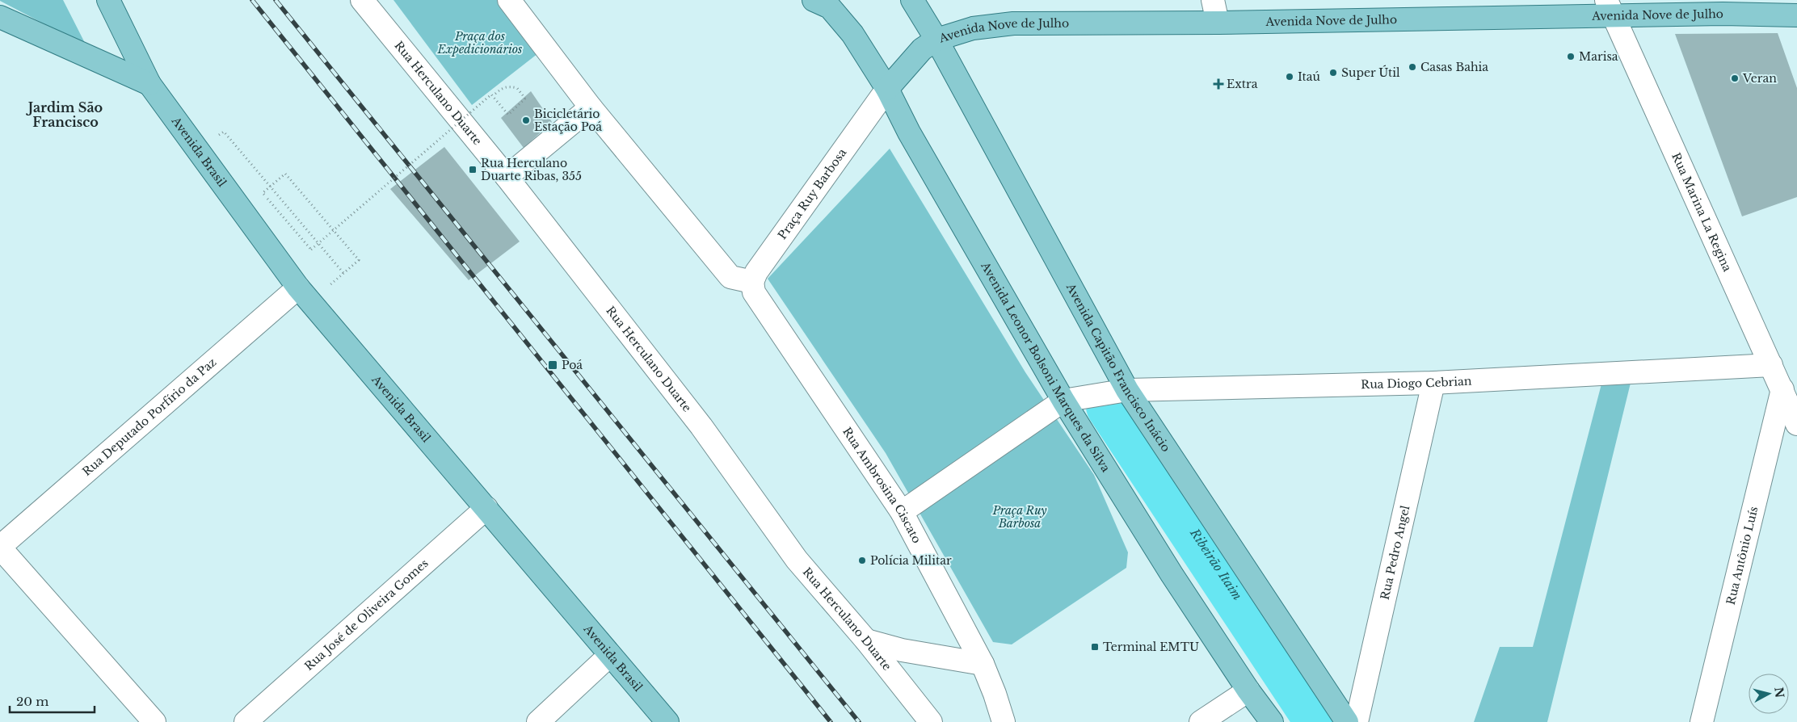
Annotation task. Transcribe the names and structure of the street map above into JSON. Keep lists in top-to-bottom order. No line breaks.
{"streets":{"main road":["Avenida Nove de Julho","Avenida Brasil","Avenida Leonor Bolsoni Marques da Silva","Avenida Capitão Francisco Inácio"],"street":["Rua Herculano Duarte","Praça Ruy Barbosa","Rua Marina La Regina","Rua Diogo Cebrian","Rua Deputado Porfírio da Paz","Rua Ambrosina Ciscato","Rua Pedro Angel","Rua Antônio Luís","Rua José de Oliveira Gomes"]},"crossings":[["Avenida Nove de Julho","Praça Ruy Barbosa"],["Avenida Nove de Julho","Rua Marina La Regina"],["Avenida Nove de Julho","Avenida Leonor Bolsoni Marques da Silva"],["Avenida Nove de Julho","Avenida Capitão Francisco Inácio"],["Avenida Brasil","Rua Deputado Porfírio da Paz"],["Avenida Brasil","Rua José de Oliveira Gomes"],["Praça Ruy Barbosa","Avenida Leonor Bolsoni Marques da Silva"],["Praça Ruy Barbosa","Rua Ambrosina Ciscato"],["Rua Marina La Regina","Rua Diogo Cebrian"],["Rua Marina La Regina","Rua Antônio Luís"],["Avenida Leonor Bolsoni Marques da Silva","Rua Diogo Cebrian"],["Avenida Capitão Francisco Inácio","Rua Diogo Cebrian"],["Rua Diogo Cebrian","Rua Pedro Angel"]],"districts":["Jardim São Francisco"],"water":["Ribeirão Itaim"],"parks":["Praça dos Expedicionários","Praça Ruy Barbosa"],"places":{"other":["Marisa","Casas Bahia","Super Útil","Itaú","Veran","Bicicletário Estação Poá","Polícia Militar"],"health":["Extra"],"transit":["Rua Herculano Duarte Ribas, 355","Poá","Terminal EMTU"]},"scale_bar":"20 m","north":"right"}
